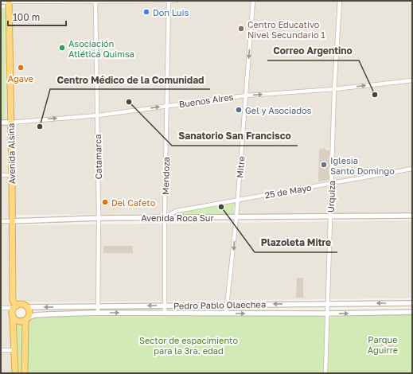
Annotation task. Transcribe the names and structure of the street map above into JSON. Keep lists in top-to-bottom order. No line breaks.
{"streets":{"highway":["Avenida Alsina"],"street":["Buenos Aires","Catamarca","Mitre","Mendoza","25 de Mayo","Urquiza","Avenida Roca Sur","Pedro Pablo Olaechea"]},"crossings":[["Buenos Aires","Avenida Alsina"],["Buenos Aires","Catamarca"],["Buenos Aires","Mitre"],["Buenos Aires","Mendoza"],["Buenos Aires","Urquiza"],["Avenida Alsina","Avenida Roca Sur"],["Avenida Alsina","Pedro Pablo Olaechea"],["Catamarca","Avenida Roca Sur"],["Catamarca","Pedro Pablo Olaechea"],["Mitre","25 de Mayo"],["Mitre","Avenida Roca Sur"],["Mitre","Pedro Pablo Olaechea"],["Mendoza","25 de Mayo"],["Mendoza","Avenida Roca Sur"],["Mendoza","Pedro Pablo Olaechea"],["25 de Mayo","Urquiza"],["25 de Mayo","Avenida Roca Sur"],["Urquiza","Avenida Roca Sur"],["Urquiza","Pedro Pablo Olaechea"]],"one_way":["Buenos Aires","Mitre"],"parks":["Parque Aguirre","Sector de espacimiento para la 3ra. edad"],"places":["Don Luis","Centro Educativo Nivel Secundario 1","Asociación Atlética Quimsa","Agave","Correo Argentino","Sanatorio San Francisco","Gel y Asociados","Centro Médico de la Comunidad","Iglesia Santo Domingo","Del Cafeto","Plazoleta Mitre"],"scale_bar":"100 m"}
